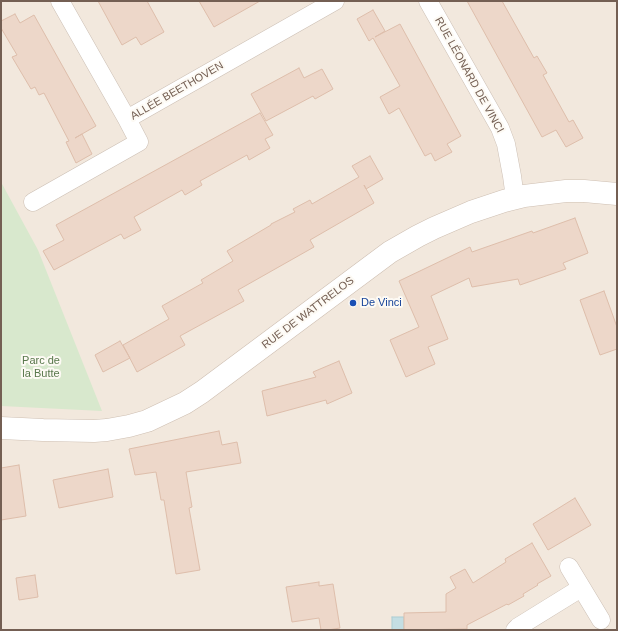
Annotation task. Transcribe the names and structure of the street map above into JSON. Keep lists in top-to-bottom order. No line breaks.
{"streets":{"street":["RUE LÉONARD DE VINCI","ALLÉE BEETHOVEN","RUE DE WATTRELOS"]},"crossings":[["RUE LÉONARD DE VINCI","RUE DE WATTRELOS"]],"parks":["Parc de la Butte"],"places":["De Vinci"]}
